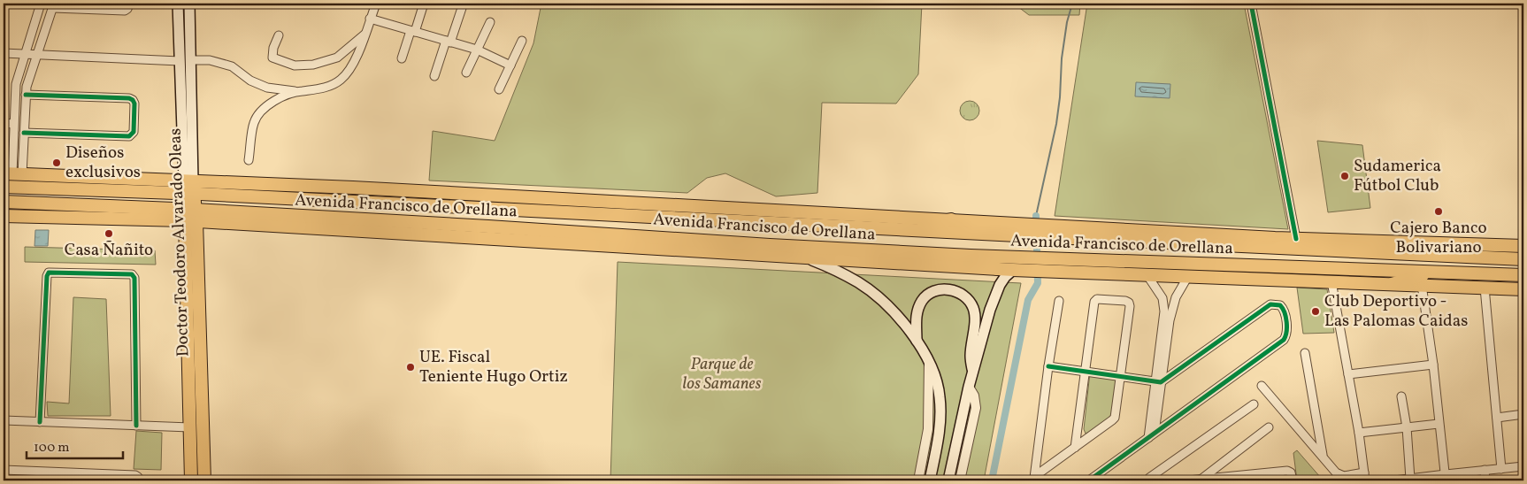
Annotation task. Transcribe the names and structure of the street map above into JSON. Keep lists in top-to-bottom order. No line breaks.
{"streets":{"main road":["Avenida Francisco de Orellana","Doctor Teodoro Alvarado Oleas"]},"crossings":[["Avenida Francisco de Orellana","Doctor Teodoro Alvarado Oleas"]],"parks":["Parque de los Samanes"],"places":["Diseños exclusivos","Sudamerica Fútbol Club","Cajero Banco Bolivariano","Casa Ñañito","Club Deportivo - Las Palomas Caidas","UE. Fiscal Teniente Hugo Ortiz"],"scale_bar":"100 m"}
